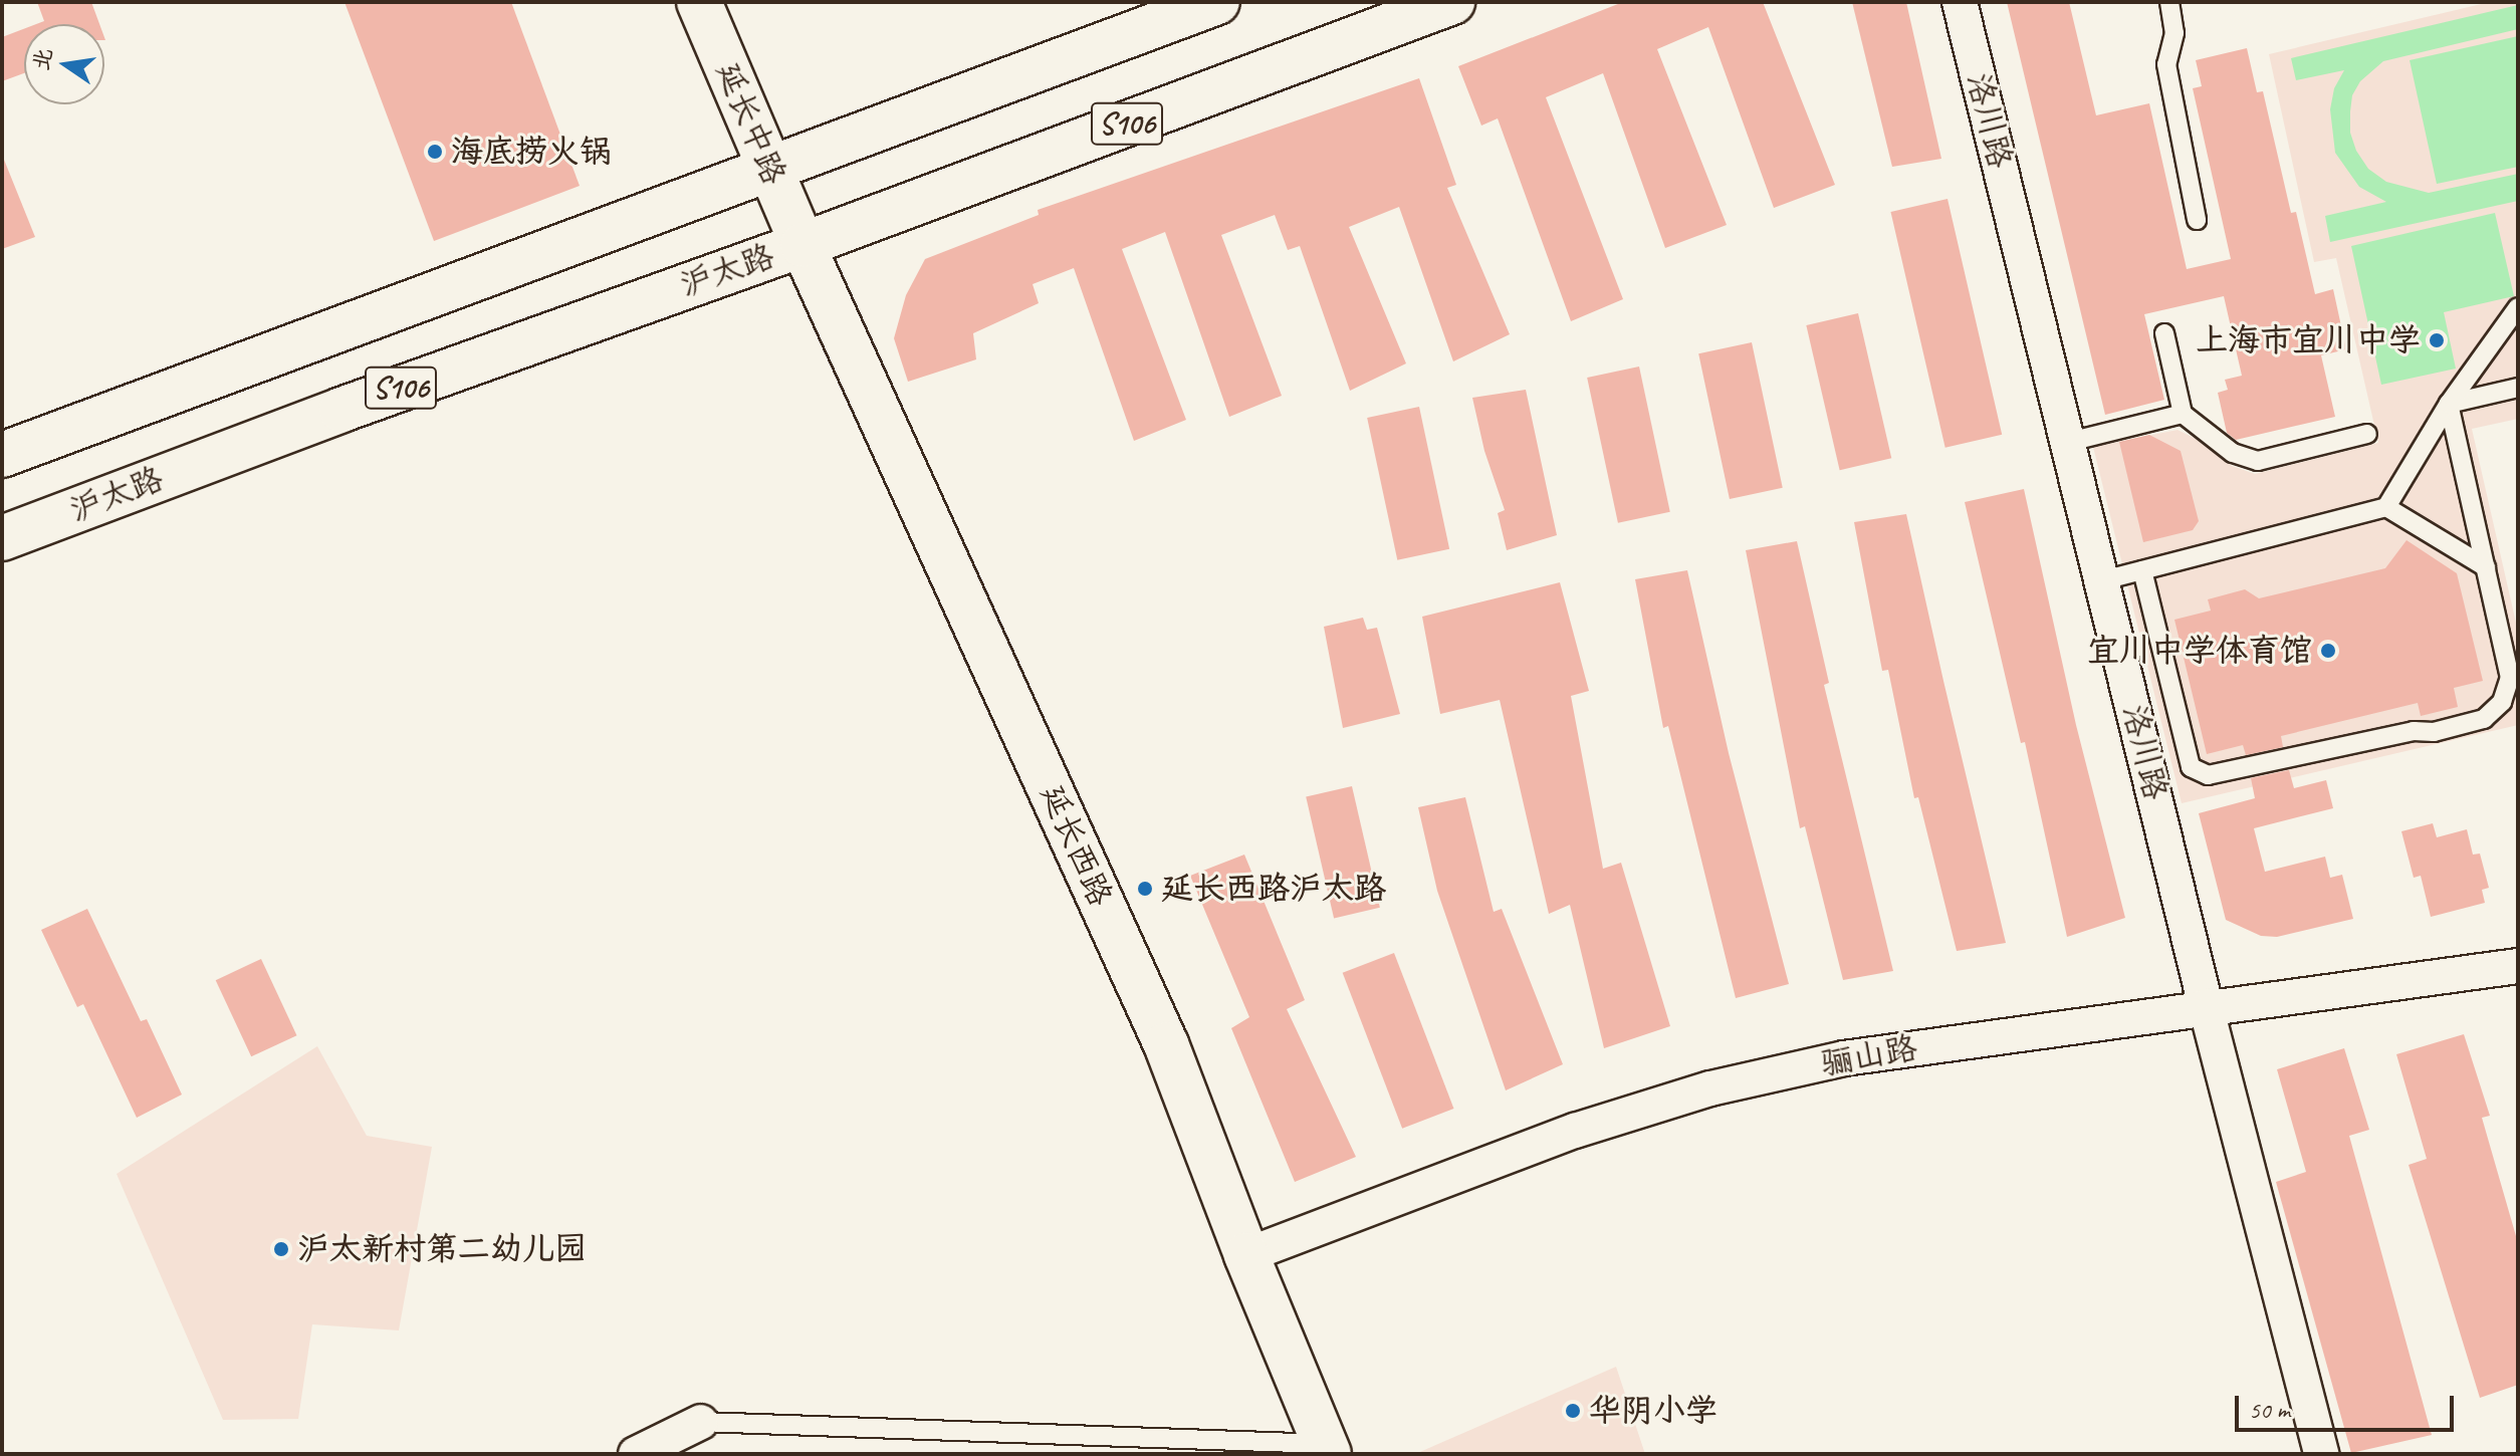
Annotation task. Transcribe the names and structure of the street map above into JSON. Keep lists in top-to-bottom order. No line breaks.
{"streets":{"main road":["延长中路","S106","沪太路","延长西路"],"street":["洛川路","骊山路"]},"crossings":[["洛川路","骊山路"],["延长中路","S106"],["延长中路","沪太路"],["延长中路","延长西路"],["沪太路","延长西路"],["延长西路","骊山路"]],"places":["海底捞火锅","上海市宜川中学","宜川中学体育馆","延长西路沪太路","沪太新村第二幼儿园","华阴小学"],"scale_bar":"50 m","north":"left"}
